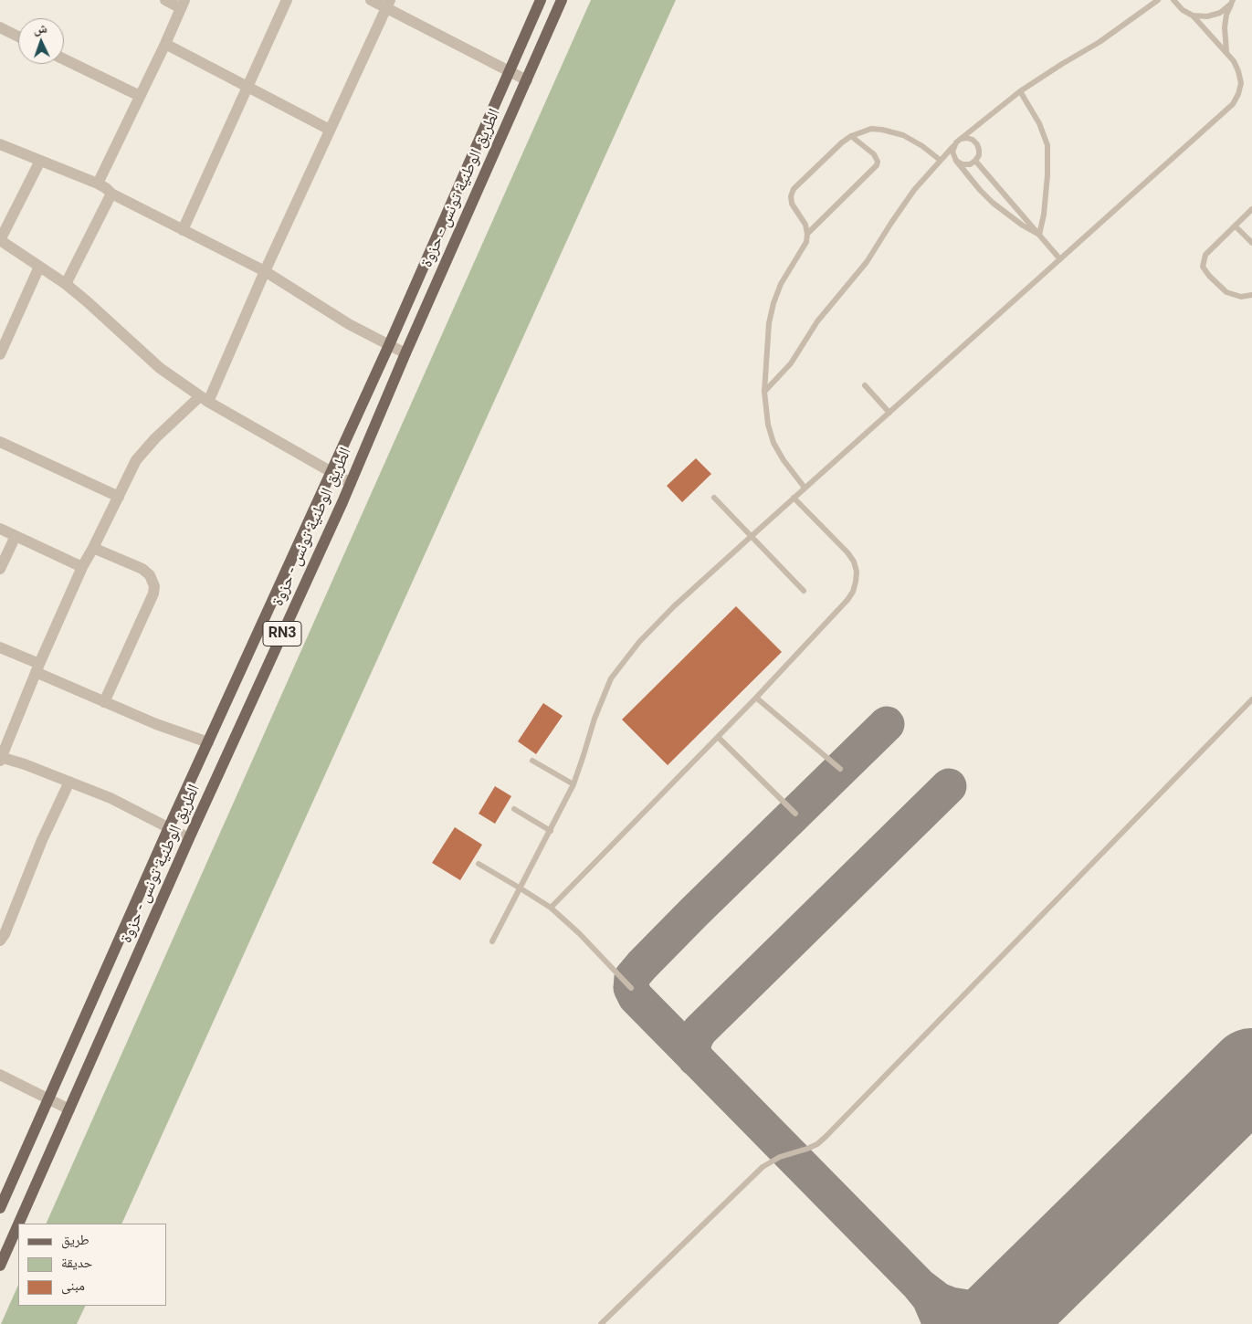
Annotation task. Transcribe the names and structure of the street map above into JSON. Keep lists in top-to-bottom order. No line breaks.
{"streets":{"main road":["الطريق الوطنية تونس - حزوة","RN3"]},"legend":["طريق","حديقة","مبنى"],"north":"top"}
